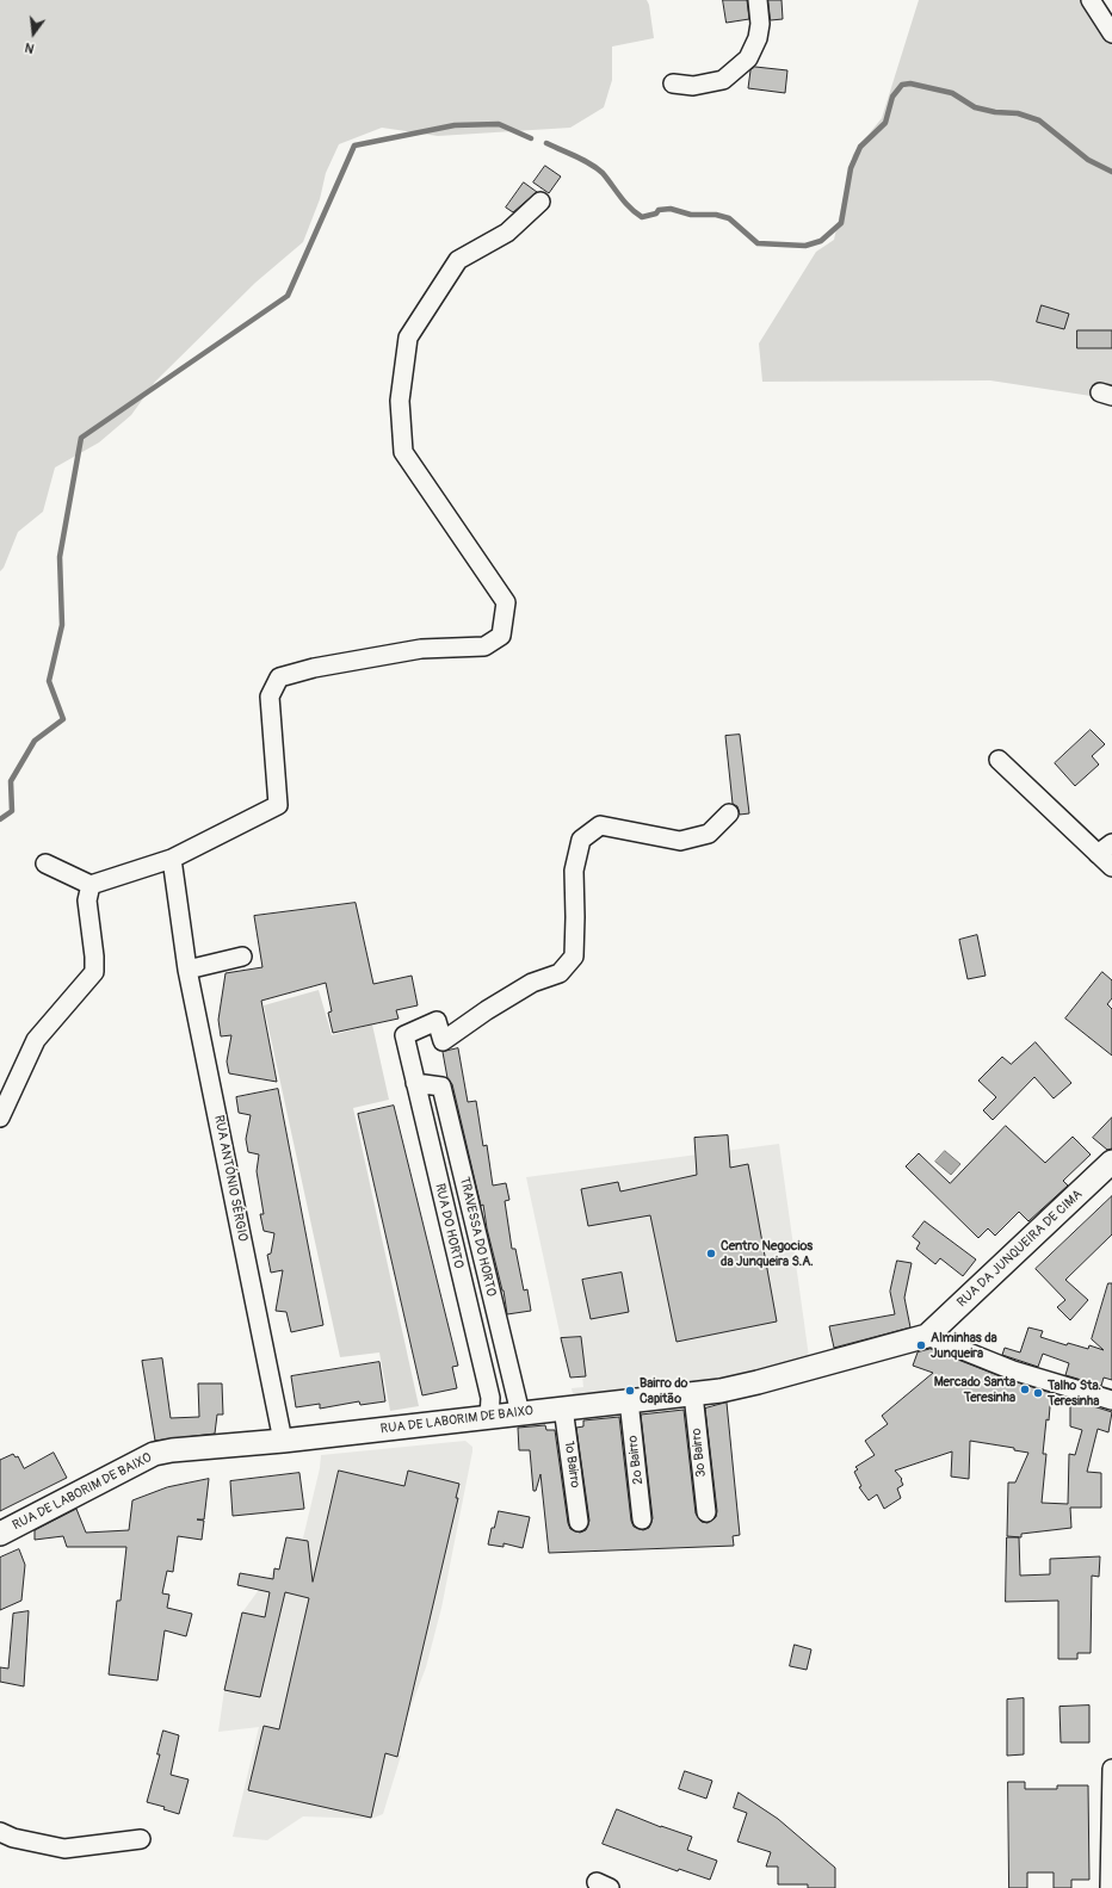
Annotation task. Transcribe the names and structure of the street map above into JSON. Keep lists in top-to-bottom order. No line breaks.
{"streets":{"main road":["RUA DA JUNQUEIRA DE CIMA","RUA DE LABORIM DE BAIXO"],"street":["RUA ANTÓNIO SÉRGIO","RUA DO HORTO","TRAVESSA DO HORTO","3º Bairro","2º Bairro","1º Bairro"]},"crossings":[["RUA ANTÓNIO SÉRGIO","RUA DE LABORIM DE BAIXO"],["RUA DO HORTO","TRAVESSA DO HORTO"],["RUA DO HORTO","RUA DE LABORIM DE BAIXO"],["TRAVESSA DO HORTO","RUA DE LABORIM DE BAIXO"],["RUA DA JUNQUEIRA DE CIMA","RUA DE LABORIM DE BAIXO"],["RUA DE LABORIM DE BAIXO","3º Bairro"],["RUA DE LABORIM DE BAIXO","2º Bairro"],["RUA DE LABORIM DE BAIXO","1º Bairro"]],"places":["Centro Negocios da Junqueira S.A.","Alminhas da Junqueira","Mercado Santa Teresinha","Bairro do Capitão","Talho Stª. Teresinha"],"north":"bottom"}
